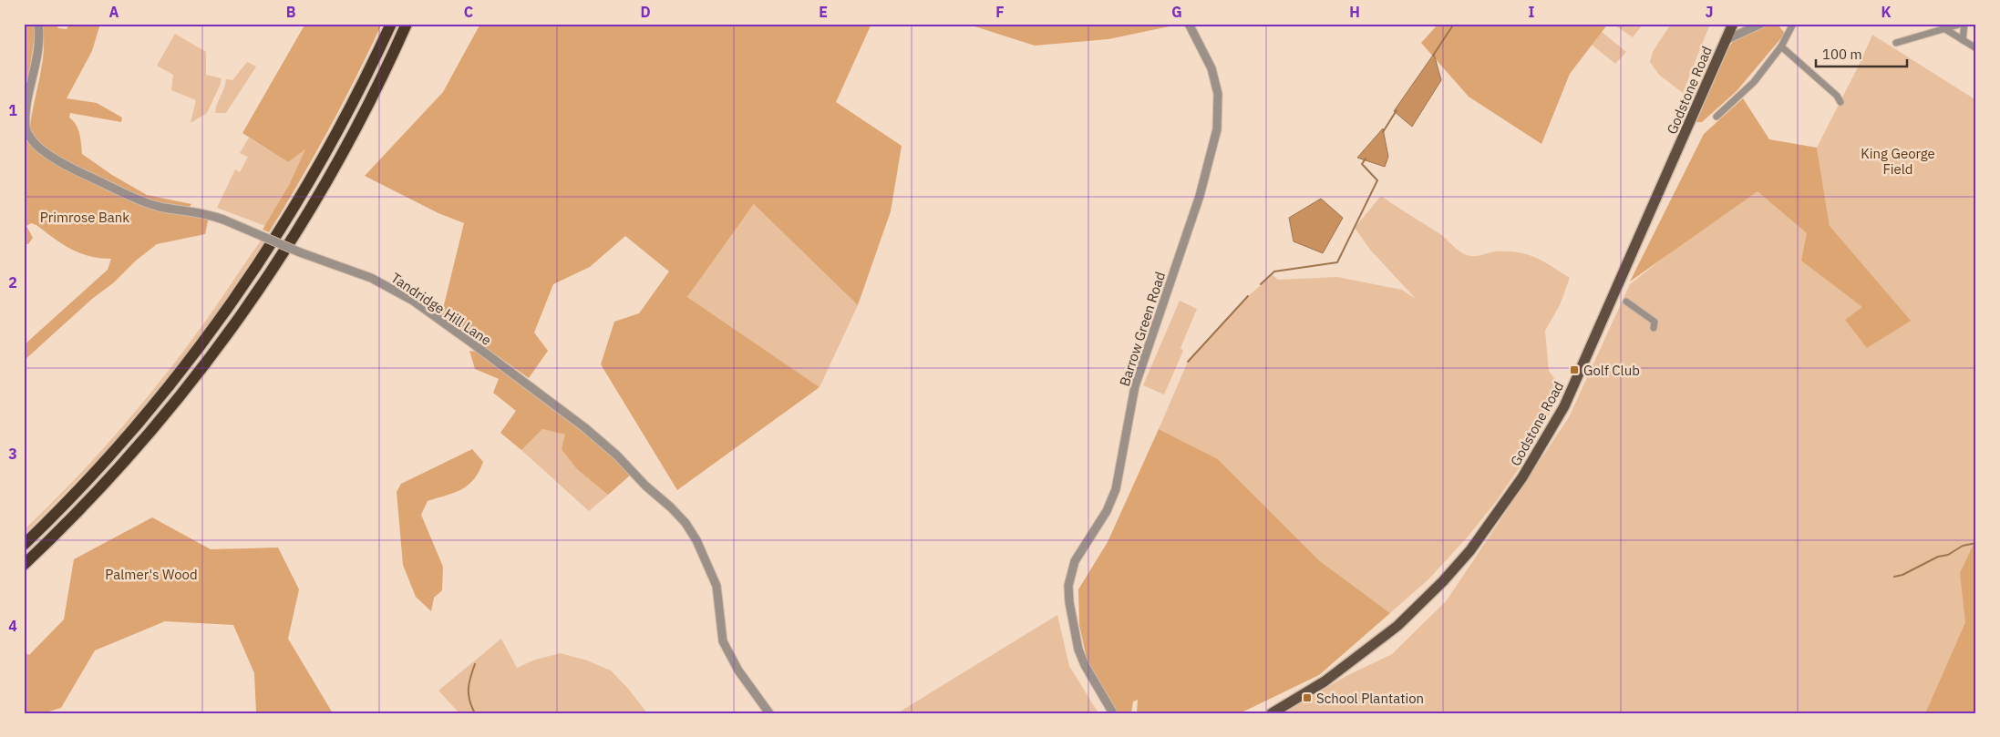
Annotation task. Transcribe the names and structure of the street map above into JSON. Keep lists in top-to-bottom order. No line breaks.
{"streets":{"main road":["Godstone Road"],"street":["Tandridge Hill Lane","Barrow Green Road"]},"parks":["King George Field","Primrose Bank","Palmer's Wood"],"places":{"transit":["Golf Club","School Plantation"]},"scale_bar":"100 m","grid":{"columns":["A","B","C","D","E","F","G","H","I","J","K"],"rows":["1","2","3","4"]}}
